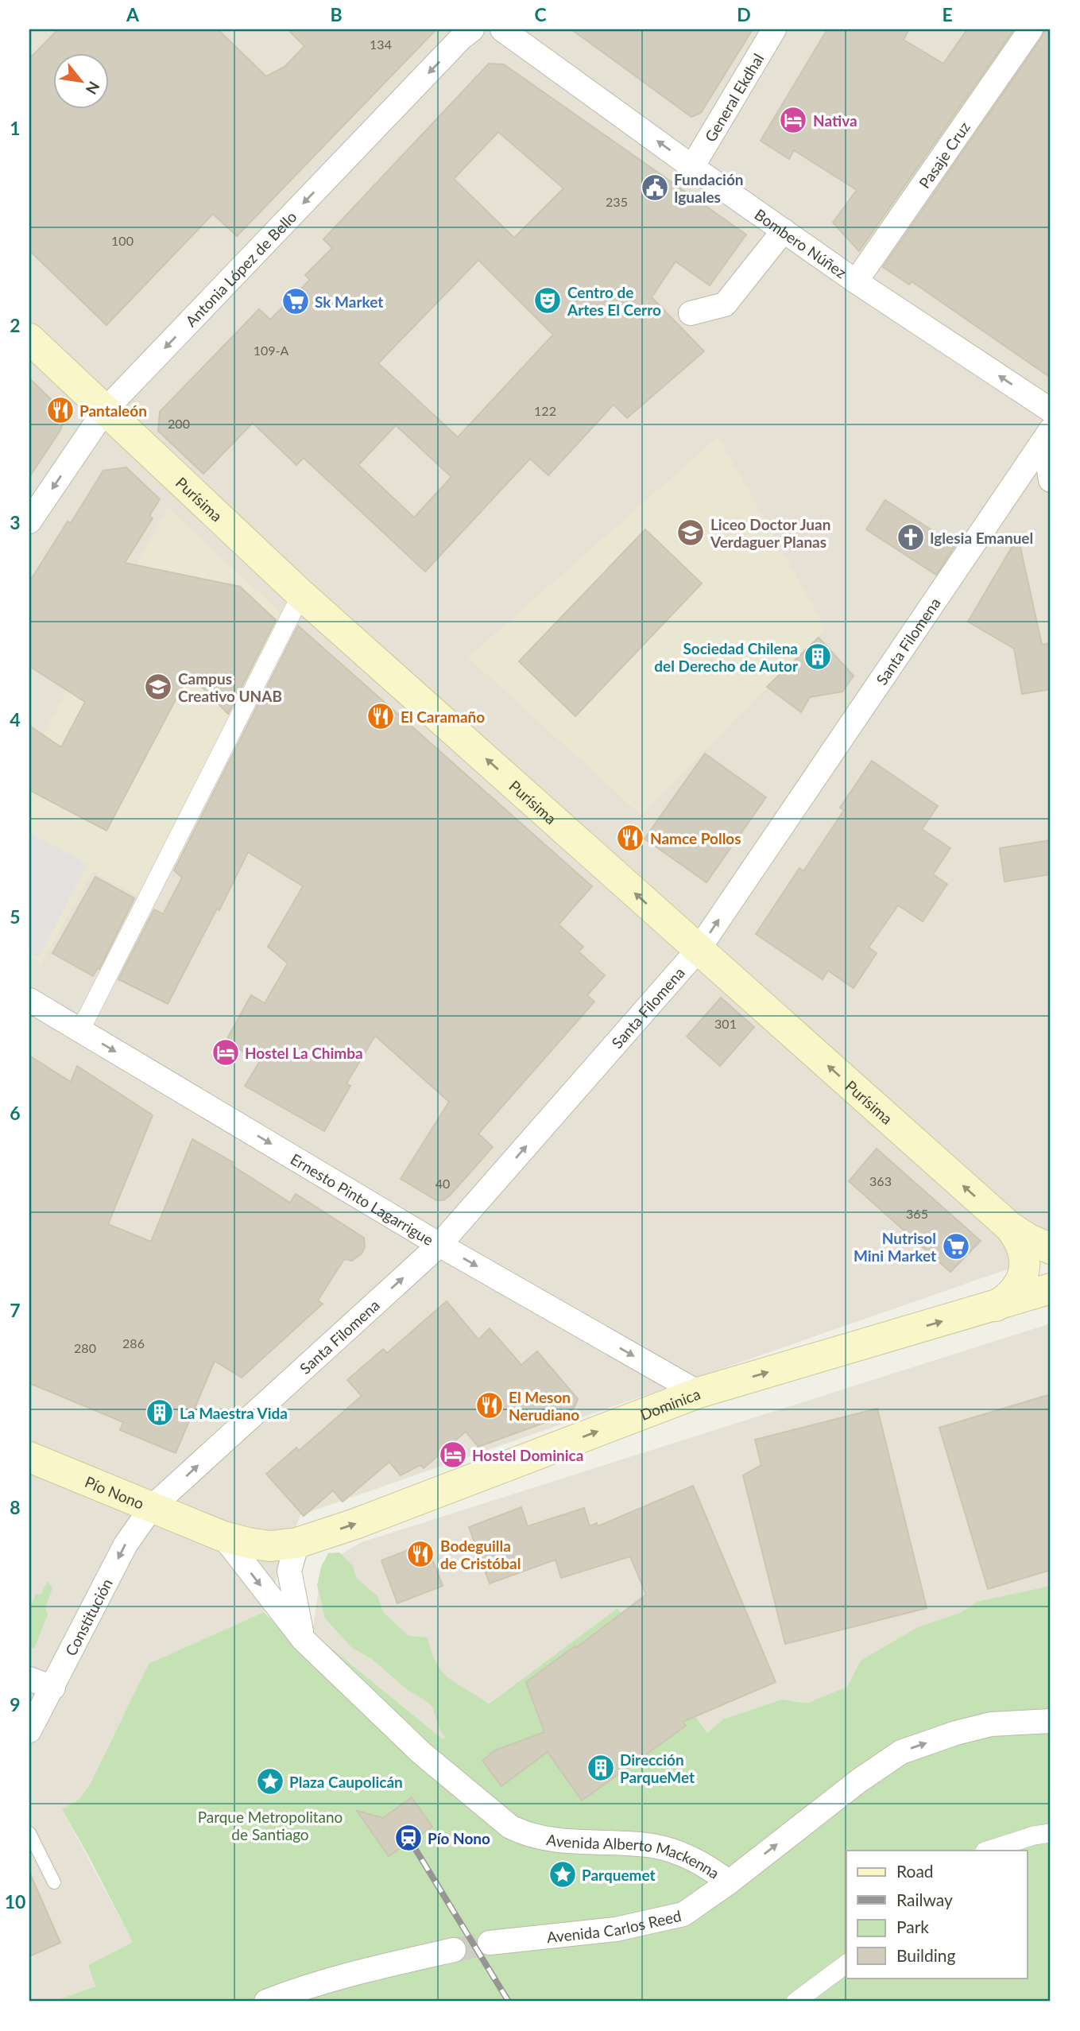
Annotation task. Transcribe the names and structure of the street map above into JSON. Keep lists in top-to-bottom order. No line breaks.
{"streets":{"main road":["Purísima","Dominica","Pío Nono"],"street":["General Ekdhal","Pasaje Cruz","Bombero Núñez","Antonia López de Bello","Santa Filomena","Ernesto Pinto Lagarrigue","Constitución","Avenida Alberto Mackenna","Avenida Carlos Reed"]},"crossings":[["General Ekdhal","Bombero Núñez"],["Pasaje Cruz","Bombero Núñez"],["Antonia López de Bello","Purísima"],["Purísima","Santa Filomena"],["Santa Filomena","Ernesto Pinto Lagarrigue"],["Santa Filomena","Pío Nono"],["Santa Filomena","Constitución"],["Ernesto Pinto Lagarrigue","Dominica"],["Dominica","Pío Nono"],["Pío Nono","Constitución"],["Pío Nono","Avenida Alberto Mackenna"],["Avenida Alberto Mackenna","Avenida Carlos Reed"]],"one_way":["Bombero Núñez","Antonia López de Bello","Purísima","Santa Filomena","Ernesto Pinto Lagarrigue","Dominica","Constitución","Avenida Alberto Mackenna"],"parks":["Parque Metropolitano de Santiago"],"places":{"hotel":["Nativa","Hostel La Chimba","Hostel Dominica"],"public building":["Fundación Iguales"],"theatre":["Centro de Artes El Cerro"],"supermarket":["Sk Market","Nutrisol Mini Market"],"restaurant":["Pantaleón","El Caramaño","Namce Pollos","El Meson Nerudiano","Bodeguilla de Cristóbal"],"school or university":["Liceo Doctor Juan Verdaguer Planas","Campus Creativo UNAB"],"church":["Iglesia Emanuel"],"building":["Sociedad Chilena del Derecho de Autor","La Maestra Vida","Dirección ParqueMet"],"place":["Plaza Caupolicán","Parquemet"],"station":["Pío Nono"]},"house_numbers":["134","235","100","109-A","122","200","301","363","40","365","286","280"],"legend":["Road","Railway","Park","Building"],"north":"bottom right","grid":{"columns":["A","B","C","D","E"],"rows":["1","2","3","4","5","6","7","8","9","10"]}}
